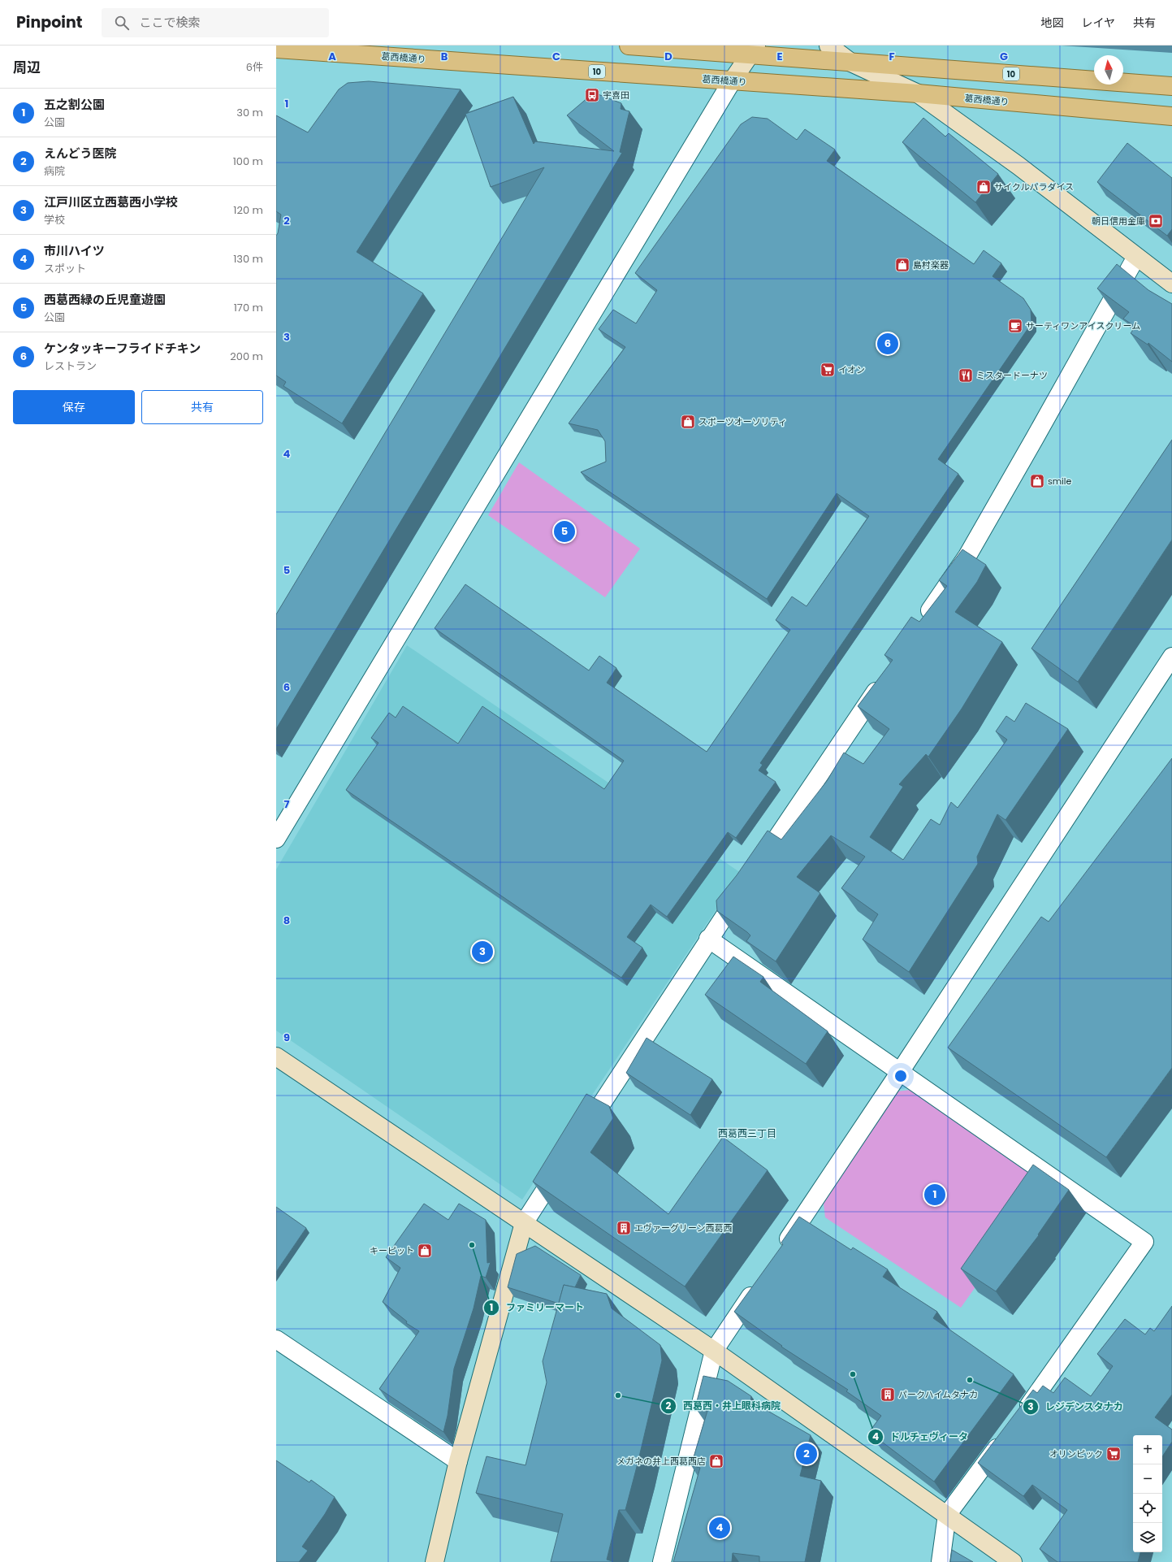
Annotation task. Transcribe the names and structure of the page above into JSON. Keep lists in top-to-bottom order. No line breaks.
{"streets":{"main road":["葛西橋通り","10"]},"districts":["西葛西三丁目"],"places":{"bus stop":["宇喜田"],"shop":["サイクルパラダイス","島村楽器","スポーツオーソリティ","smile","キーピット","メガネの井上西葛西店"],"bank":["朝日信用金庫"],"cafe":["サーティワンアイスクリーム"],"supermarket":["イオン","オリンピック"],"restaurant":["ミスタードーナツ"],"building":["エヴァーグリーン西葛西","パークハイムタナカ"],"other":["ファミリーマート","ドルチェヴィータ","レジデンスタナカ","西葛西・井上眼科病院"]},"north":"top","page":{"header":"Pinpoint","search":"ここで検索","nav":["地図","レイヤ","共有"],"heading":["周辺","6件"],"list":[{"mark":"1","name":"五之割公園","note":"公園","value":"30 m"},{"mark":"2","name":"えんどう医院","note":"病院","value":"100 m"},{"mark":"3","name":"江戸川区立西葛西小学校","note":"学校","value":"120 m"},{"mark":"4","name":"市川ハイツ","note":"スポット","value":"130 m"},{"mark":"5","name":"西葛西緑の丘児童遊園","note":"公園","value":"170 m"},{"mark":"6","name":"ケンタッキーフライドチキン","note":"レストラン","value":"200 m"}],"pins":["6","5","3","1","2","4"],"buttons":["保存","共有"],"map_buttons":["+","−"]},"grid":{"columns":["A","B","C","D","E","F","G"],"rows":["1","2","3","4","5","6","7","8","9"]}}
